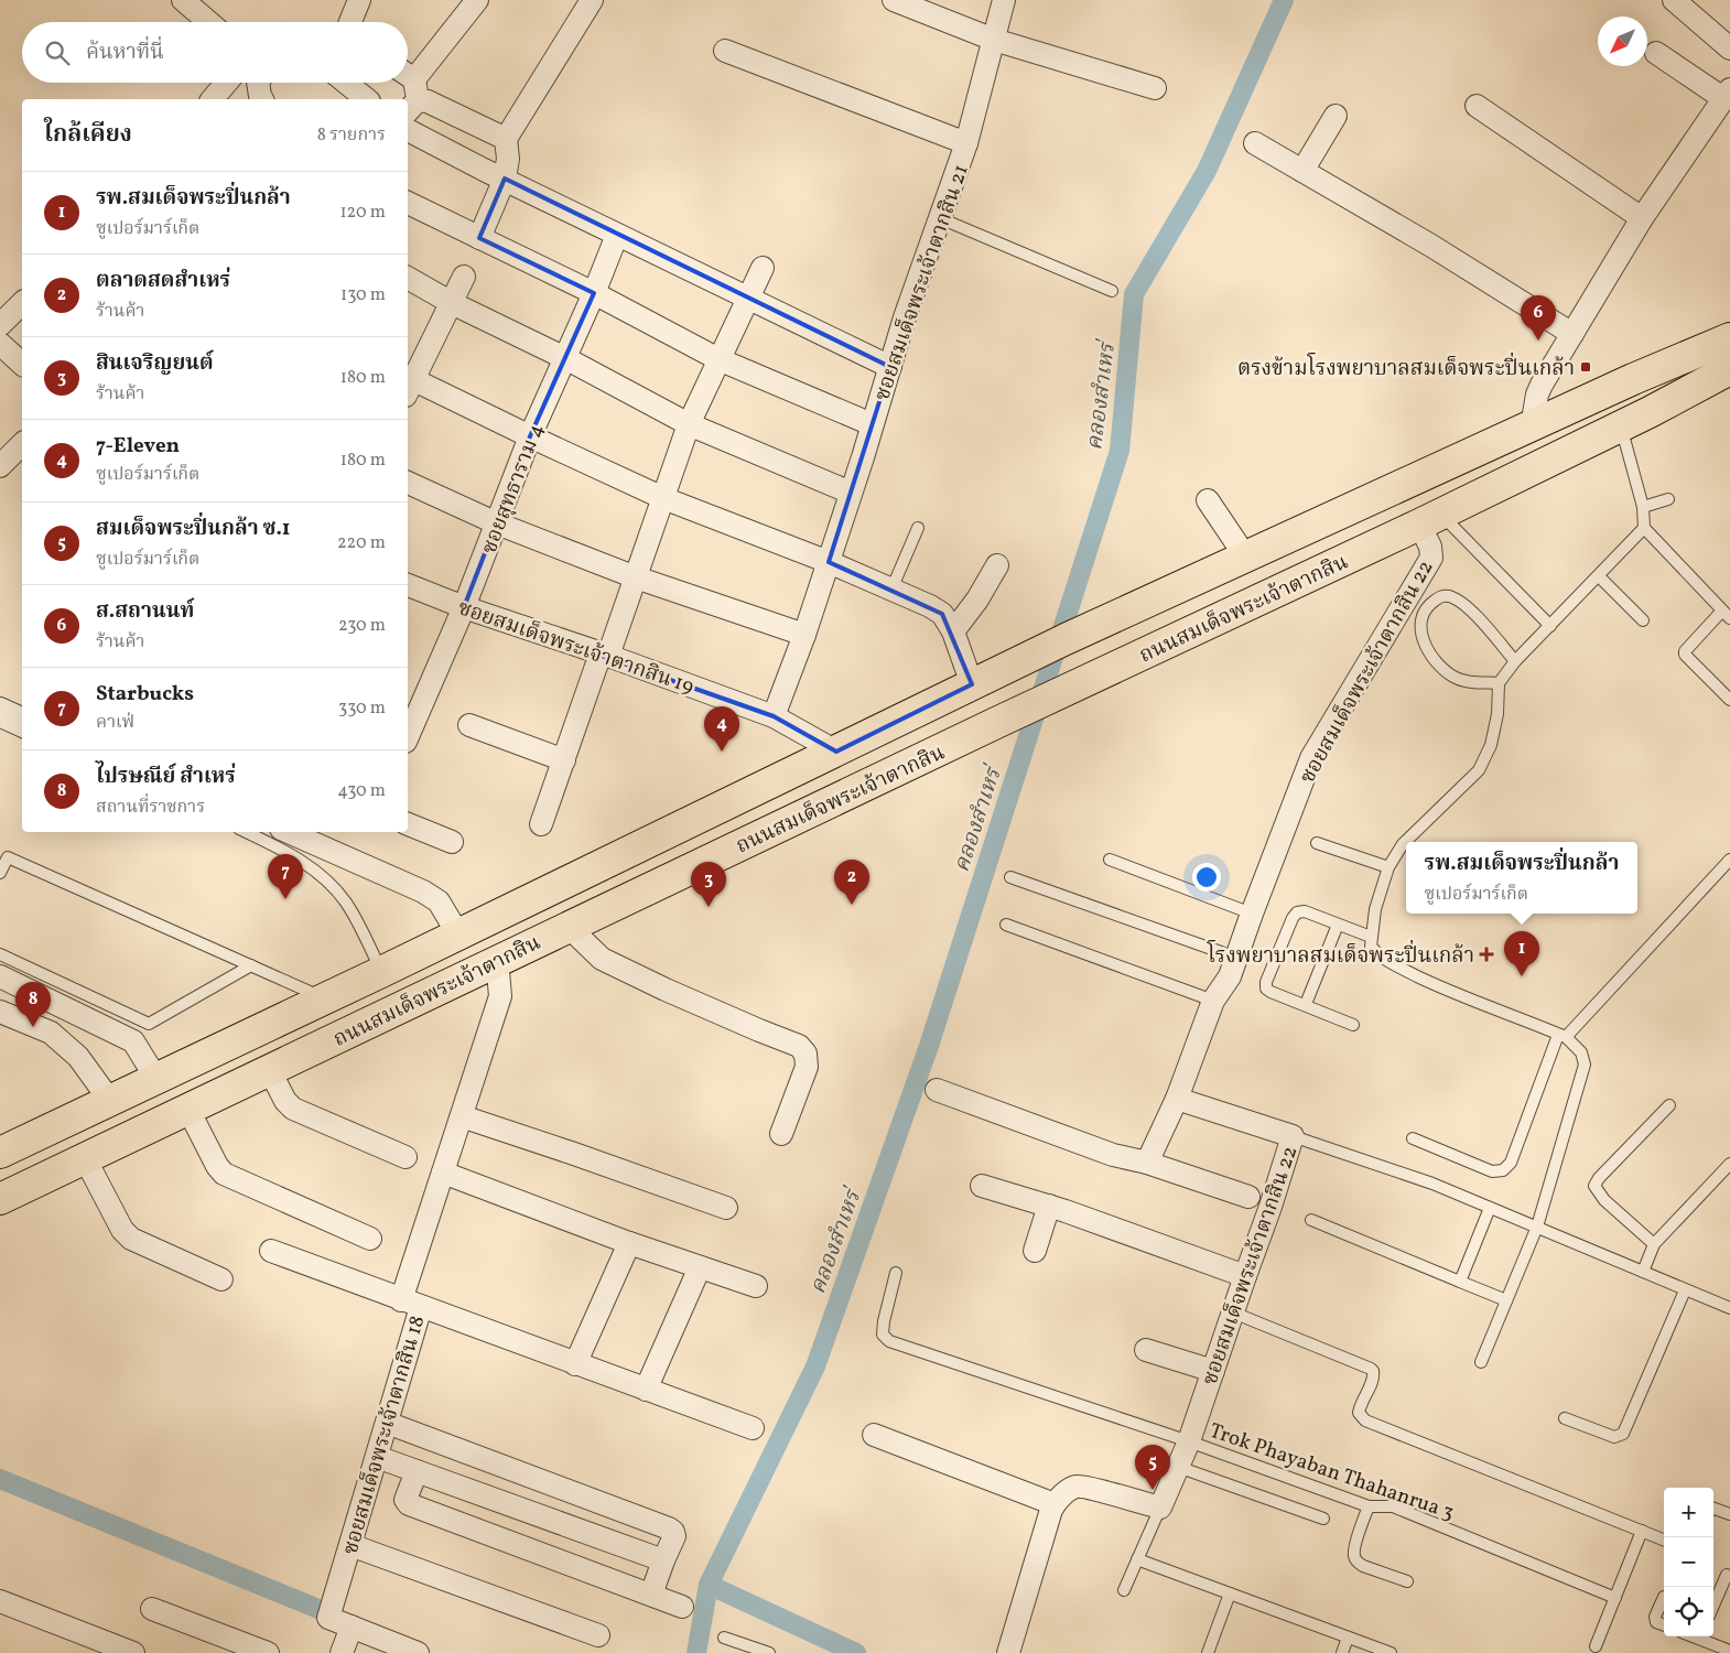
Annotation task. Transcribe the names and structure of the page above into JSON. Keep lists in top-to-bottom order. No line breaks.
{"streets":{"main road":["ถนนสมเด็จพระเจ้าตากสิน"],"street":["ซอยสมเด็จพระเจ้าตากสิน 21","ซอยสุทธาราม 4","ซอยสมเด็จพระเจ้าตากสิน 19","ซอยสมเด็จพระเจ้าตากสิน 22","ซอยสมเด็จพระเจ้าตากสิน 18"],"lane":["Trok Phayaban Thahanrua 3"]},"crossings":[["ซอยสมเด็จพระเจ้าตากสิน 21","ซอยสมเด็จพระเจ้าตากสิน 19"],["ซอยสุทธาราม 4","ซอยสมเด็จพระเจ้าตากสิน 19"],["ถนนสมเด็จพระเจ้าตากสิน","ซอยสมเด็จพระเจ้าตากสิน 19"],["ถนนสมเด็จพระเจ้าตากสิน","ซอยสมเด็จพระเจ้าตากสิน 22"],["ถนนสมเด็จพระเจ้าตากสิน","ซอยสมเด็จพระเจ้าตากสิน 18"],["ซอยสมเด็จพระเจ้าตากสิน 22","Trok Phayaban Thahanrua 3"]],"water":["คลองสำเหร่"],"places":{"transit":["ตรงข้ามโรงพยาบาลสมเด็จพระปิ่นเกล้า"],"health":["โรงพยาบาลสมเด็จพระปิ่นเกล้า"]},"north":"bottom left","page":{"search":"ค้นหาที่นี่","heading":["ใกล้เคียง","8 รายการ"],"list":[{"mark":"1","name":"รพ.สมเด็จพระปิ่นกล้า","note":"ซูเปอร์มาร์เก็ต","value":"120 m"},{"mark":"2","name":"ตลาดสดสำเหร่","note":"ร้านค้า","value":"130 m"},{"mark":"3","name":"สินเจริญยนต์","note":"ร้านค้า","value":"180 m"},{"mark":"4","name":"7-Eleven","note":"ซูเปอร์มาร์เก็ต","value":"180 m"},{"mark":"5","name":"สมเด็จพระปิ่นกล้า ซ.1","note":"ซูเปอร์มาร์เก็ต","value":"220 m"},{"mark":"6","name":"ส.สถานนท์","note":"ร้านค้า","value":"230 m"},{"mark":"7","name":"Starbucks","note":"คาเฟ่","value":"330 m"},{"mark":"8","name":"ไปรษณีย์ สำเหร่","note":"สถานที่ราชการ","value":"430 m"}],"pins":["6","4","7","2","3","1","8","5"],"popup":["รพ.สมเด็จพระปิ่นกล้า","ซูเปอร์มาร์เก็ต"],"map_buttons":["+","−"]}}
